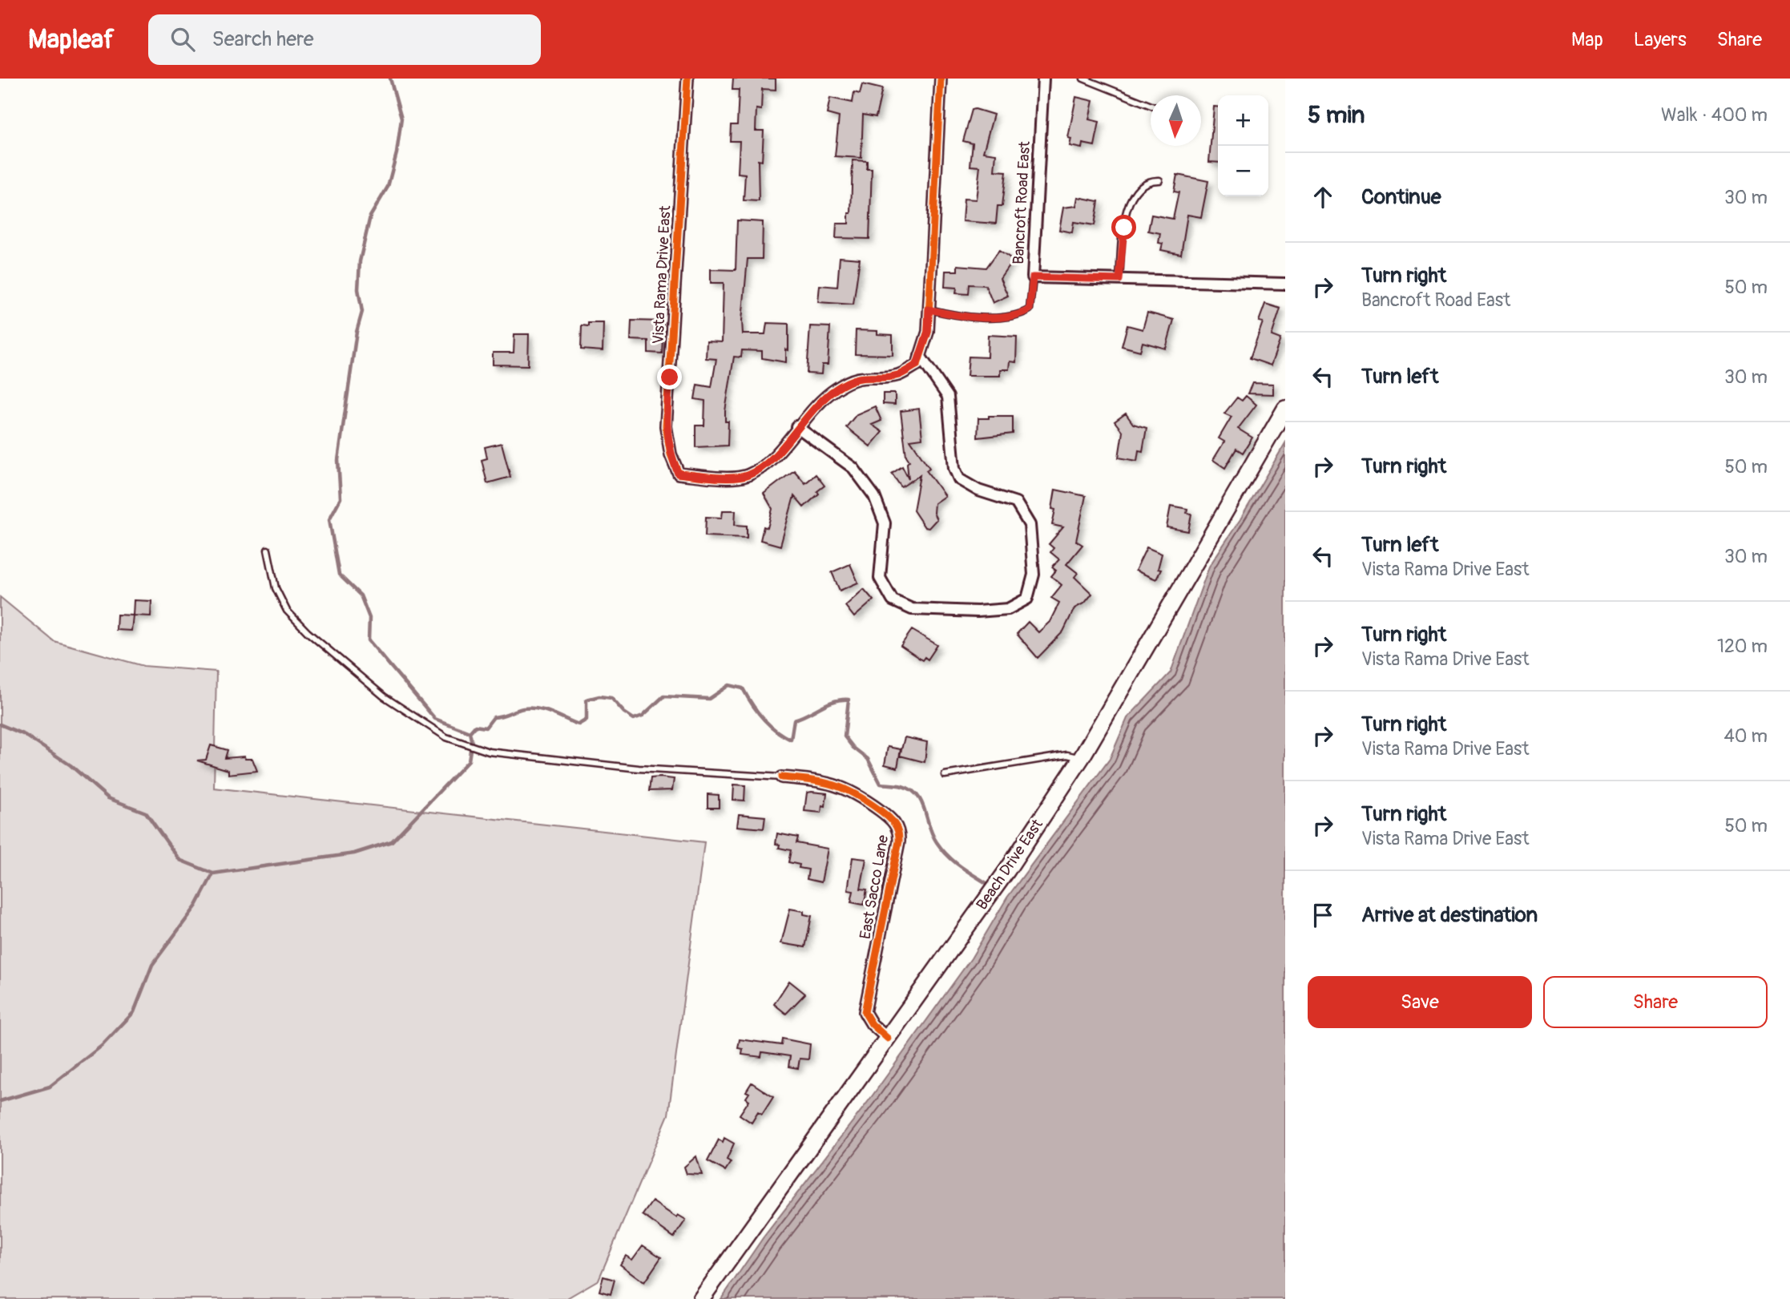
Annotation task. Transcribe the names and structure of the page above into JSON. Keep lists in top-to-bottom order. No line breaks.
{"streets":{"main road":["Beach Drive East"],"street":["Bancroft Road East","Vista Rama Drive East","East Sacco Lane"]},"crossings":[["Beach Drive East","East Sacco Lane"]],"north":"bottom","page":{"header":"Mapleaf","search":"Search here","nav":["Map","Layers","Share"],"heading":["5 min","Walk · 400 m"],"map_buttons":["+","−"],"list":[["Continue","30 m"],["Turn right","Bancroft Road East","50 m"],["Turn left","30 m"],["Turn right","50 m"],["Turn left","Vista Rama Drive East","30 m"],["Turn right","Vista Rama Drive East","120 m"],["Turn right","Vista Rama Drive East","40 m"],["Turn right","Vista Rama Drive East","50 m"],"Arrive at destination"],"buttons":["Save","Share"]}}
